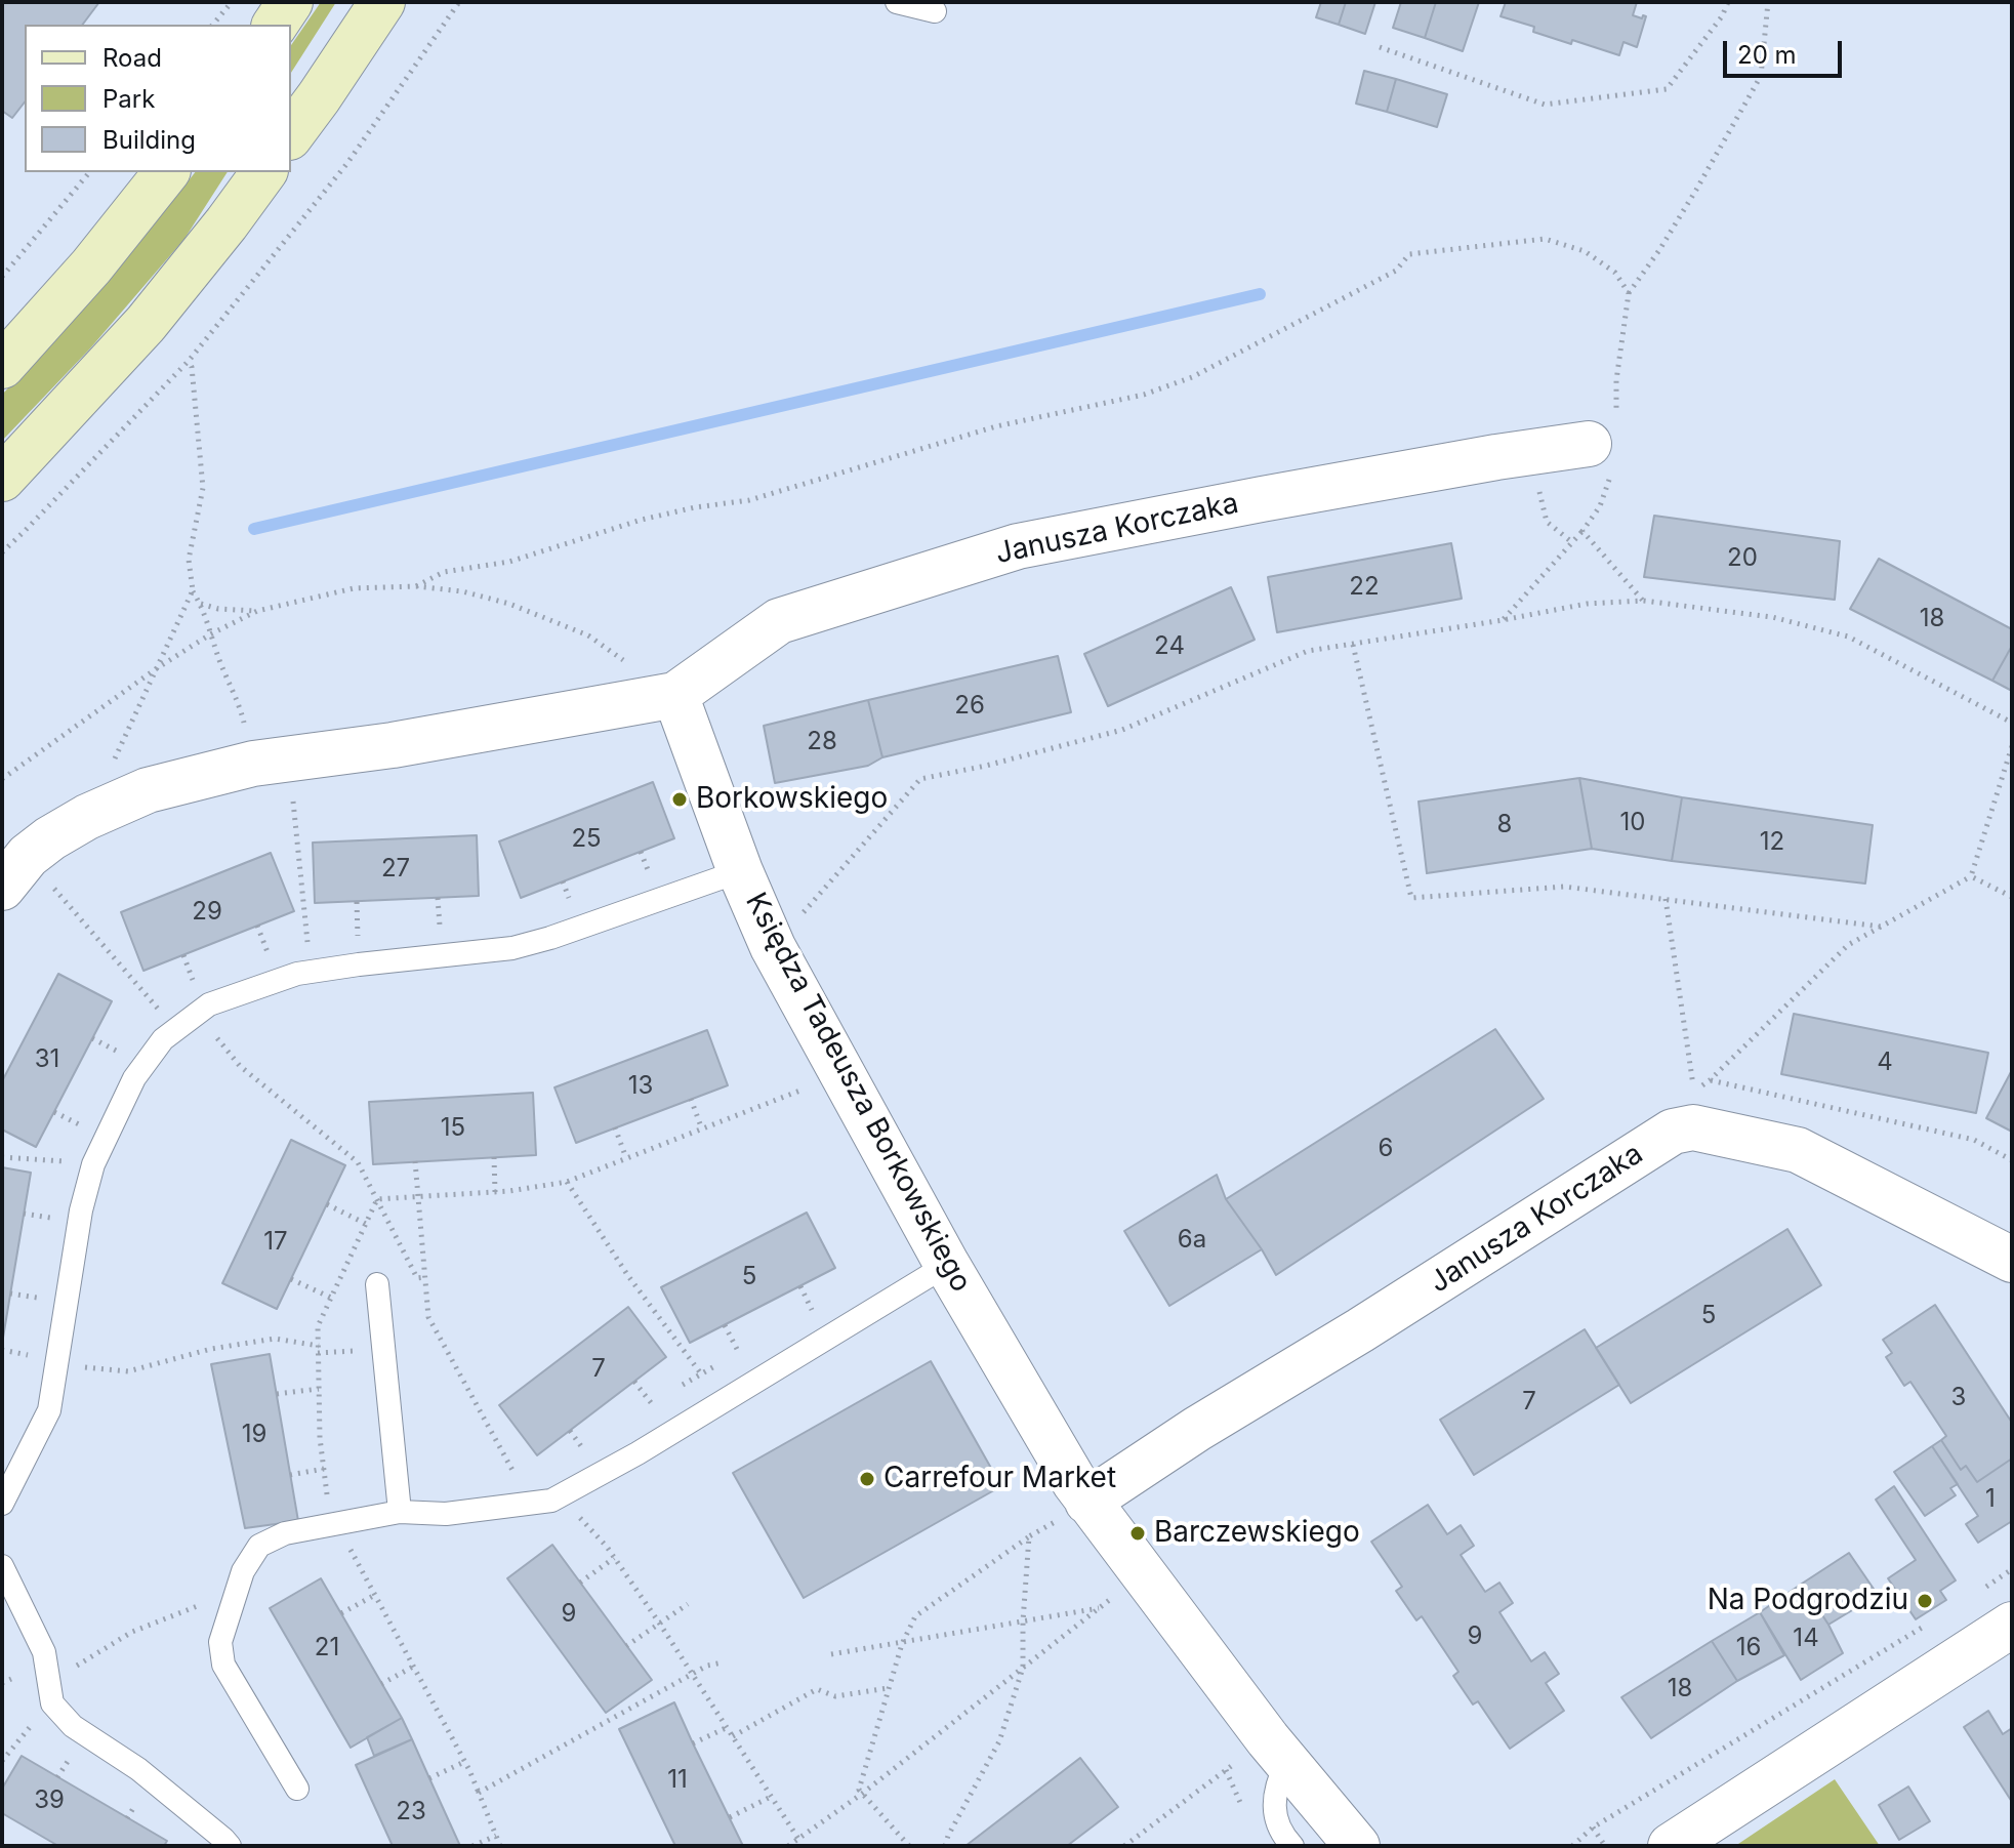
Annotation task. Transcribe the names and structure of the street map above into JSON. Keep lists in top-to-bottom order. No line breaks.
{"streets":{"street":["Janusza Korczaka","Księdza Tadeusza Borkowskiego"]},"crossings":[["Janusza Korczaka","Księdza Tadeusza Borkowskiego"]],"places":["Borkowskiego","Carrefour Market","Barczewskiego","Na Podgrodziu"],"house_numbers":["20","22","18","24","26","28","10","8","25","12","27","29","31","4","13","15","6","6a","17","5","5","7","3","7","19","1","9","9","14","21","16","18","11","39","23"],"legend":["Road","Park","Building"],"scale_bar":"20 m"}
